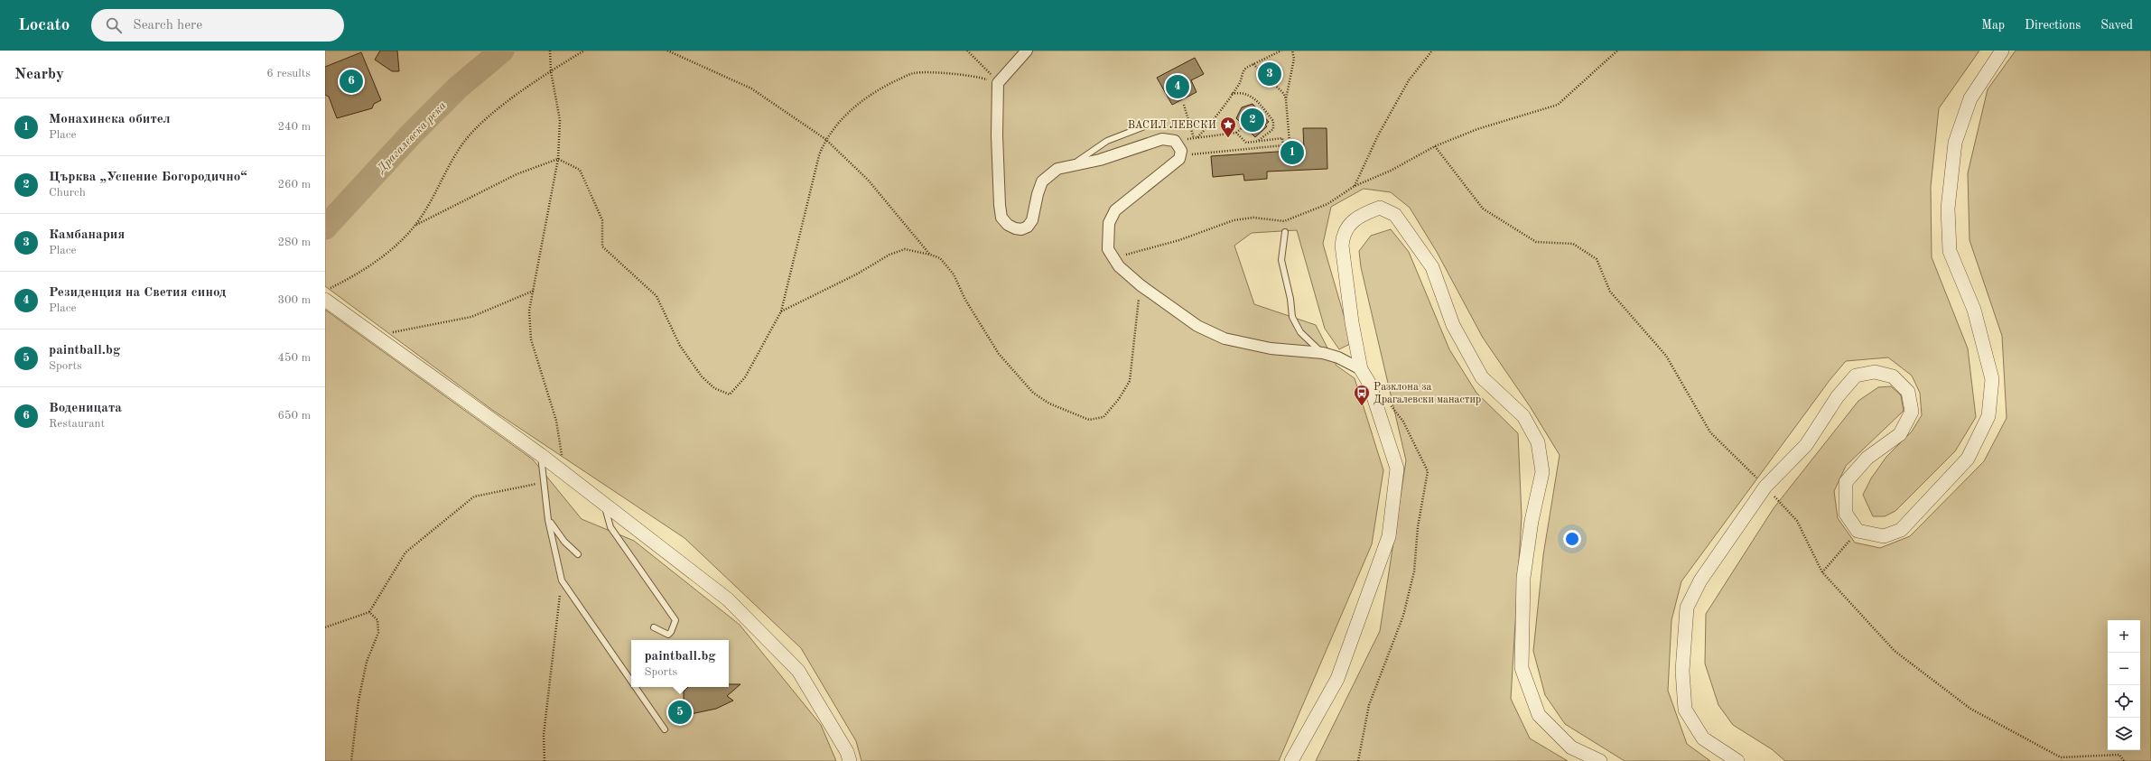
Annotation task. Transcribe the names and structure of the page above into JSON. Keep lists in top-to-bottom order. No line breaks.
{"water":["Драгалевска река"],"places":{"place":["ВАСИЛ ЛЕВСКИ"],"bus stop":["Разклона за Драгалевски манастир"]},"page":{"header":"Locato","search":"Search here","nav":["Map","Directions","Saved"],"heading":["Nearby","6 results"],"pins":["3","6","4","2","1","5"],"list":[{"mark":"1","name":"Монахинска обител","note":"Place","value":"240 m"},{"mark":"2","name":"Църква „Успение Богородично“","note":"Church","value":"260 m"},{"mark":"3","name":"Камбанария","note":"Place","value":"280 m"},{"mark":"4","name":"Резиденция на Светия синод","note":"Place","value":"300 m"},{"mark":"5","name":"paintball.bg","note":"Sports","value":"450 m"},{"mark":"6","name":"Воденицата","note":"Restaurant","value":"650 m"}],"map_buttons":["+","−"],"popup":["paintball.bg","Sports"]}}
